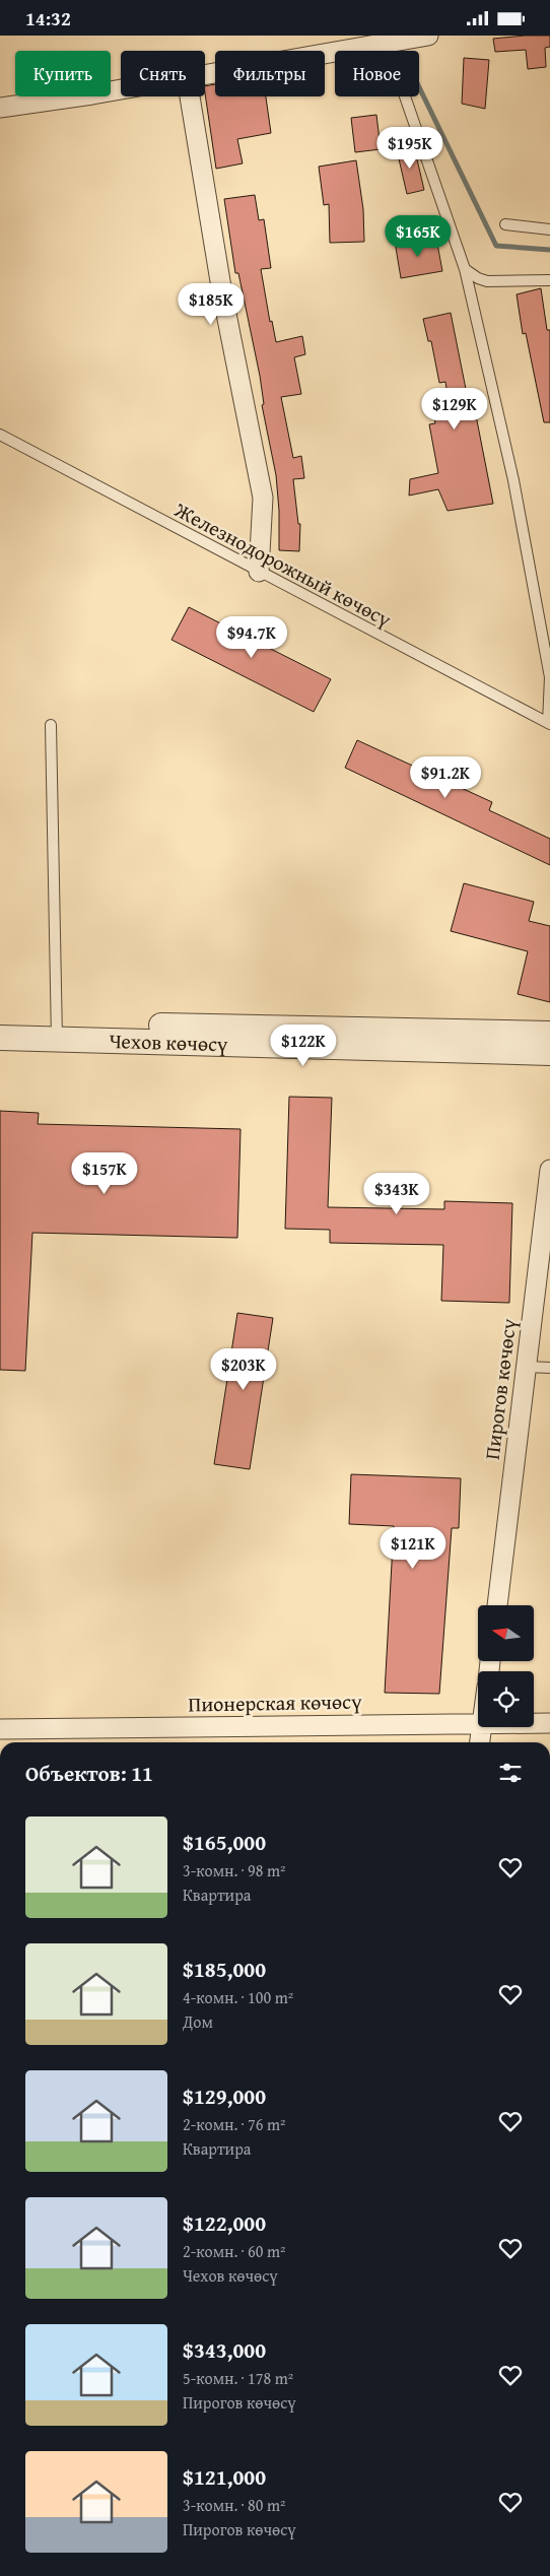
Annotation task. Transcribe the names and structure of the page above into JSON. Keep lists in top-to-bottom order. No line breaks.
{"streets":{"street":["Чехов көчөсү","Пирогов көчөсү","Пионерская көчөсү"],"lane":["Железнодорожный көчөсү"]},"north":"left","page":{"status":"14:32","chip":["Купить","Снять","Фильтры","Новое"],"price":["$195K","$165K","$185K","$129K","$94.7K","$91.2K","$122K","$157K","$343K","$203K","$121K"],"heading":"Объектов: 11","list":[{"name":"$165,000","note":"3-комн. · 98 m² · Квартира"},{"name":"$185,000","note":"4-комн. · 100 m² · Дом"},{"name":"$129,000","note":"2-комн. · 76 m² · Квартира"},{"name":"$122,000","note":"2-комн. · 60 m² · Чехов көчөсү"},{"name":"$343,000","note":"5-комн. · 178 m² · Пирогов көчөсү"},{"name":"$121,000","note":"3-комн. · 80 m² · Пирогов көчөсү"}]}}
